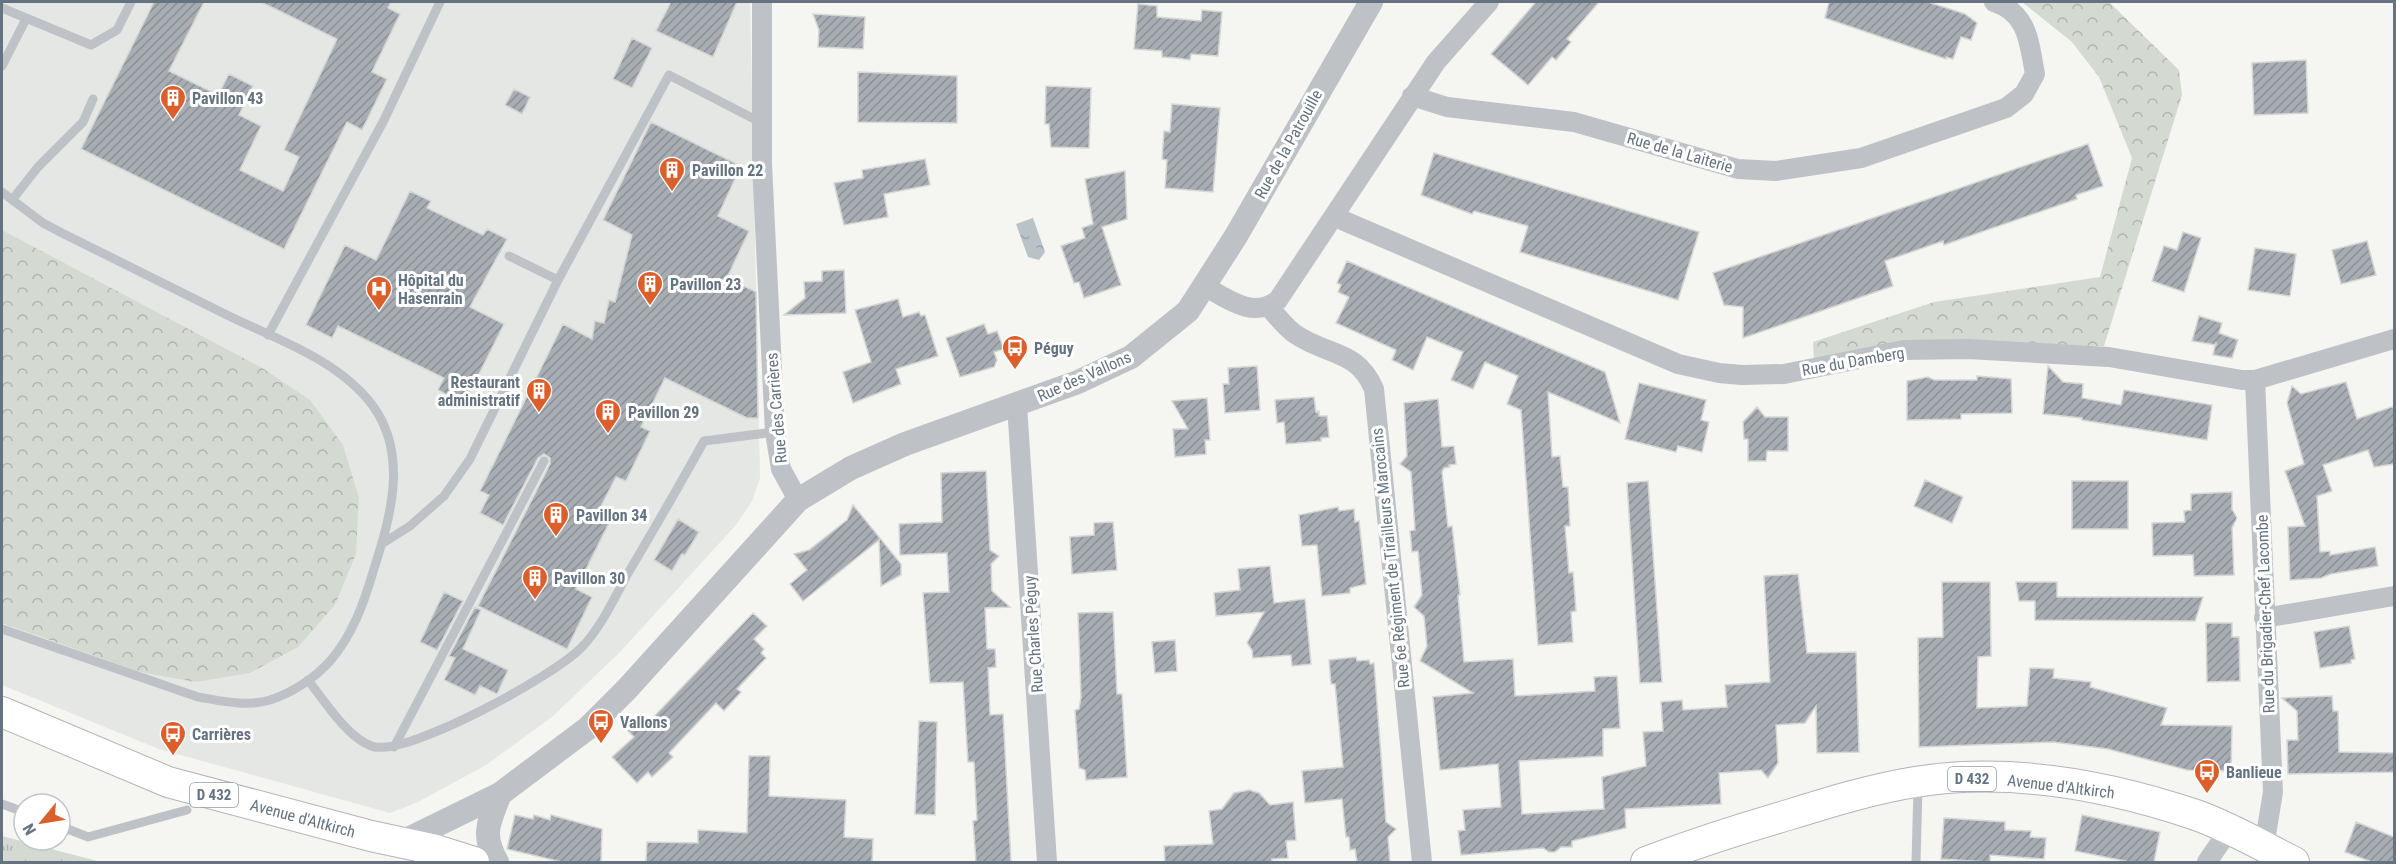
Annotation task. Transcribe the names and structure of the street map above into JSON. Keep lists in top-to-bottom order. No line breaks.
{"streets":{"main road":["D 432","Avenue d'Altkirch"],"street":["Rue de la Patrouille","Rue de la Laiterie","Rue du Damberg","Rue des Vallons","Rue des Carrières","Rue 6e Régiment de Tirailleurs Marocains","Rue du Brigadier-Chef Lacombe","Rue Charles Péguy"]},"crossings":[["Rue de la Patrouille","Rue des Vallons"],["Rue du Damberg","Rue du Brigadier-Chef Lacombe"],["Rue des Vallons","Rue des Carrières"],["Rue des Vallons","Rue Charles Péguy"],["Rue du Brigadier-Chef Lacombe","Avenue d'Altkirch"]],"places":{"building":["Pavillon 43","Pavillon 22","Pavillon 23","Restaurant administratif","Pavillon 29","Pavillon 34","Pavillon 30"],"hospital":["Hôpital du Hasenrain"],"bus stop":["Péguy","Vallons","Carrières","Banlieue"]},"north":"bottom left"}
